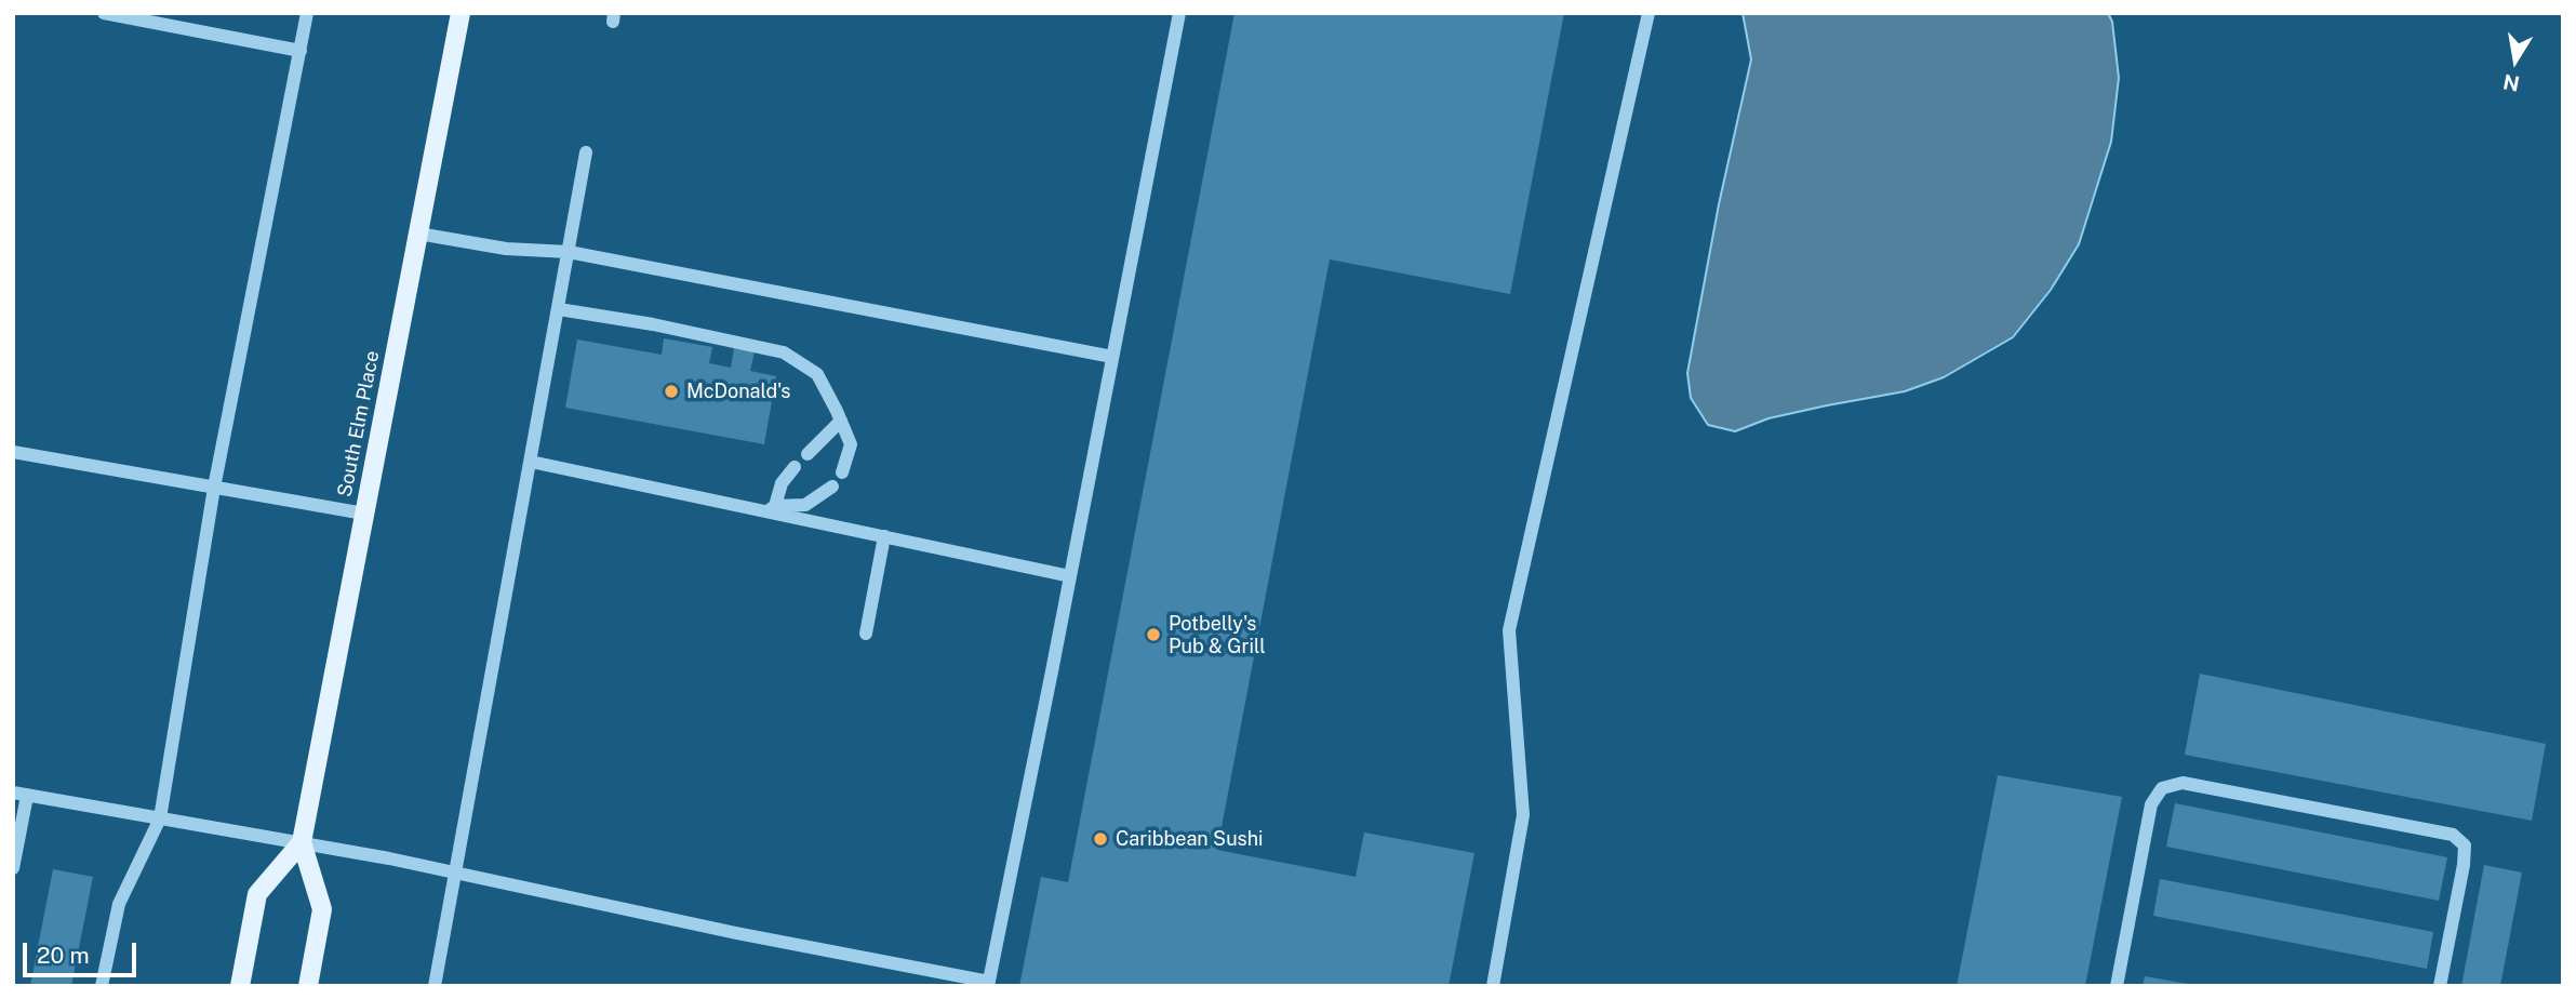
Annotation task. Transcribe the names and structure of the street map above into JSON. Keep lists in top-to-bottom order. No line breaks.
{"streets":{"main road":["South Elm Place"]},"places":["McDonald's","Potbelly's Pub & Grill","Caribbean Sushi"],"scale_bar":"20 m","north":"bottom"}
